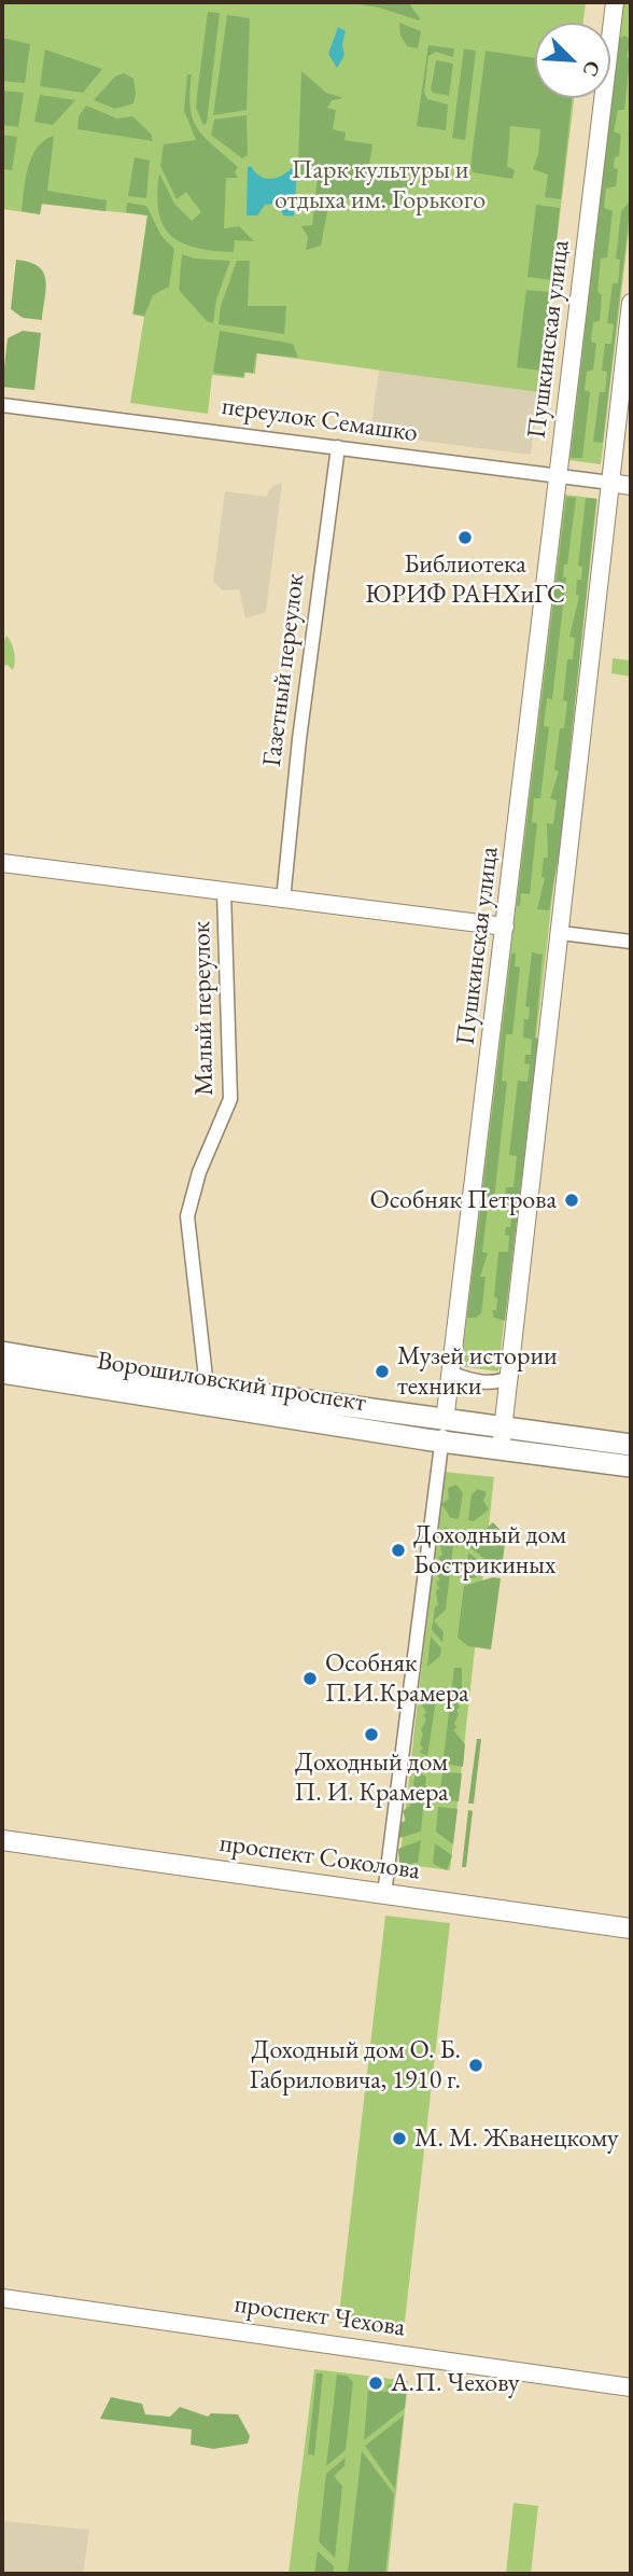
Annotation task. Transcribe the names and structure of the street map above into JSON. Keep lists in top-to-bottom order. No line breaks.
{"streets":{"main road":["Ворошиловский проспект","проспект Соколова"],"street":["Пушкинская улица","переулок Семашко","Газетный переулок","Малый переулок","проспект Чехова"]},"crossings":[["Пушкинская улица","переулок Семашко"],["Пушкинская улица","Ворошиловский проспект"],["Пушкинская улица","проспект Соколова"],["переулок Семашко","Газетный переулок"],["Малый переулок","Ворошиловский проспект"]],"parks":["Парк культуры и отдыха им. Горького"],"places":["Библиотека ЮРИФ РАНХиГС","Особняк Петрова","Музей истории техники","Доходный дом Бострикиных","Особняк П.И.Крамера","Доходный дом П. И. Крамера","Доходный дом О. Б. Габриловича, 1910 г.","М. М. Жванецкому","А.П. Чехову"],"north":"bottom right"}
